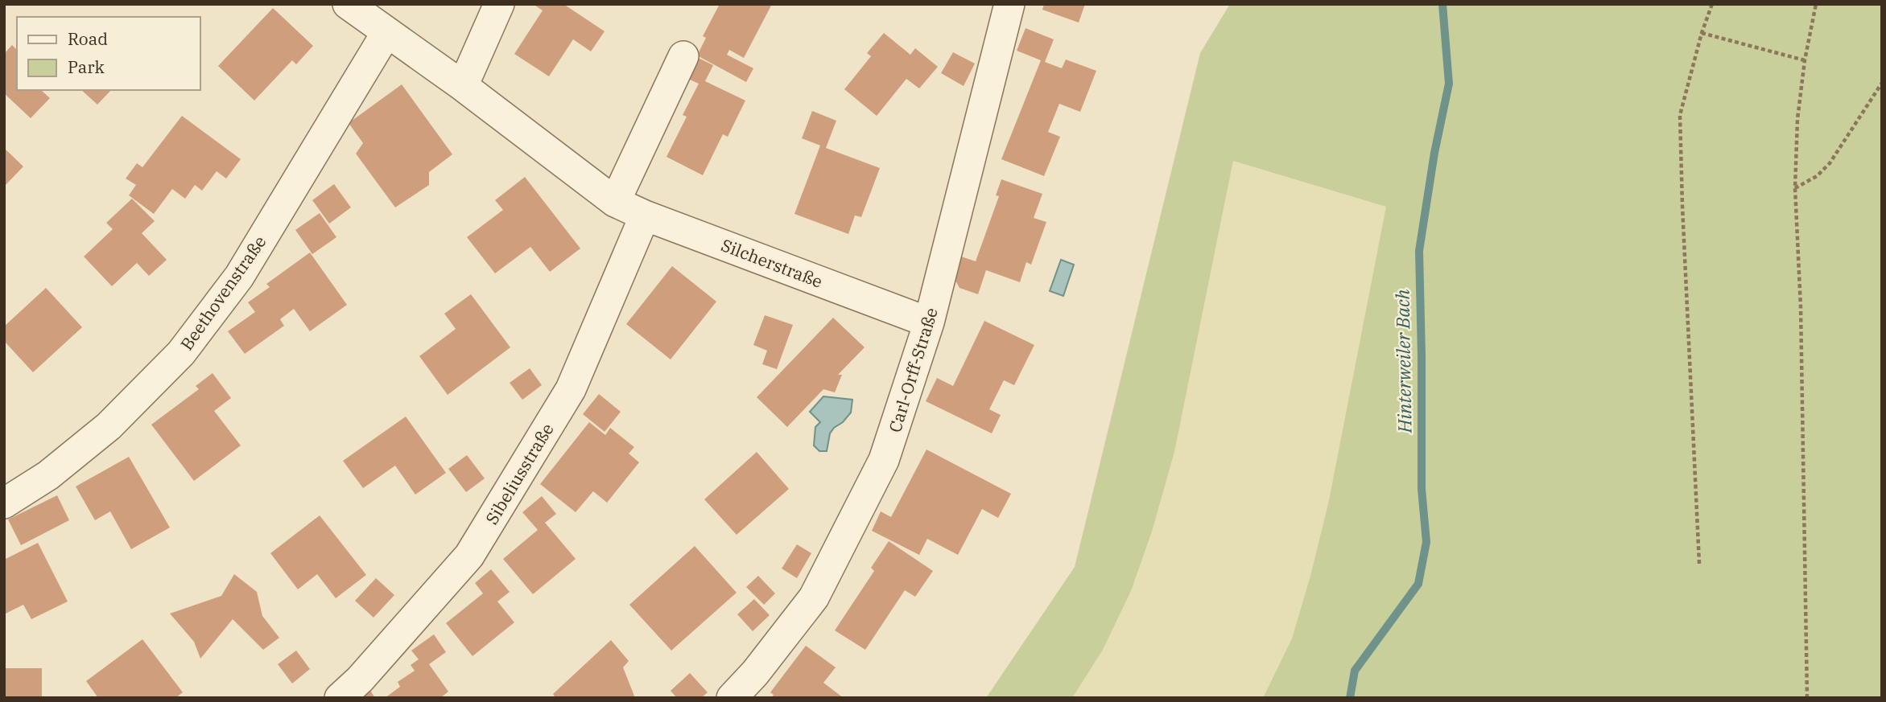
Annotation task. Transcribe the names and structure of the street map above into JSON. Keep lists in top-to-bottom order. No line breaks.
{"streets":{"street":["Silcherstraße","Beethovenstraße","Carl-Orff-Straße","Sibeliusstraße"]},"crossings":[["Silcherstraße","Beethovenstraße"],["Silcherstraße","Carl-Orff-Straße"],["Silcherstraße","Sibeliusstraße"]],"water":["Hinterweiler Bach"],"legend":["Road","Park"]}
